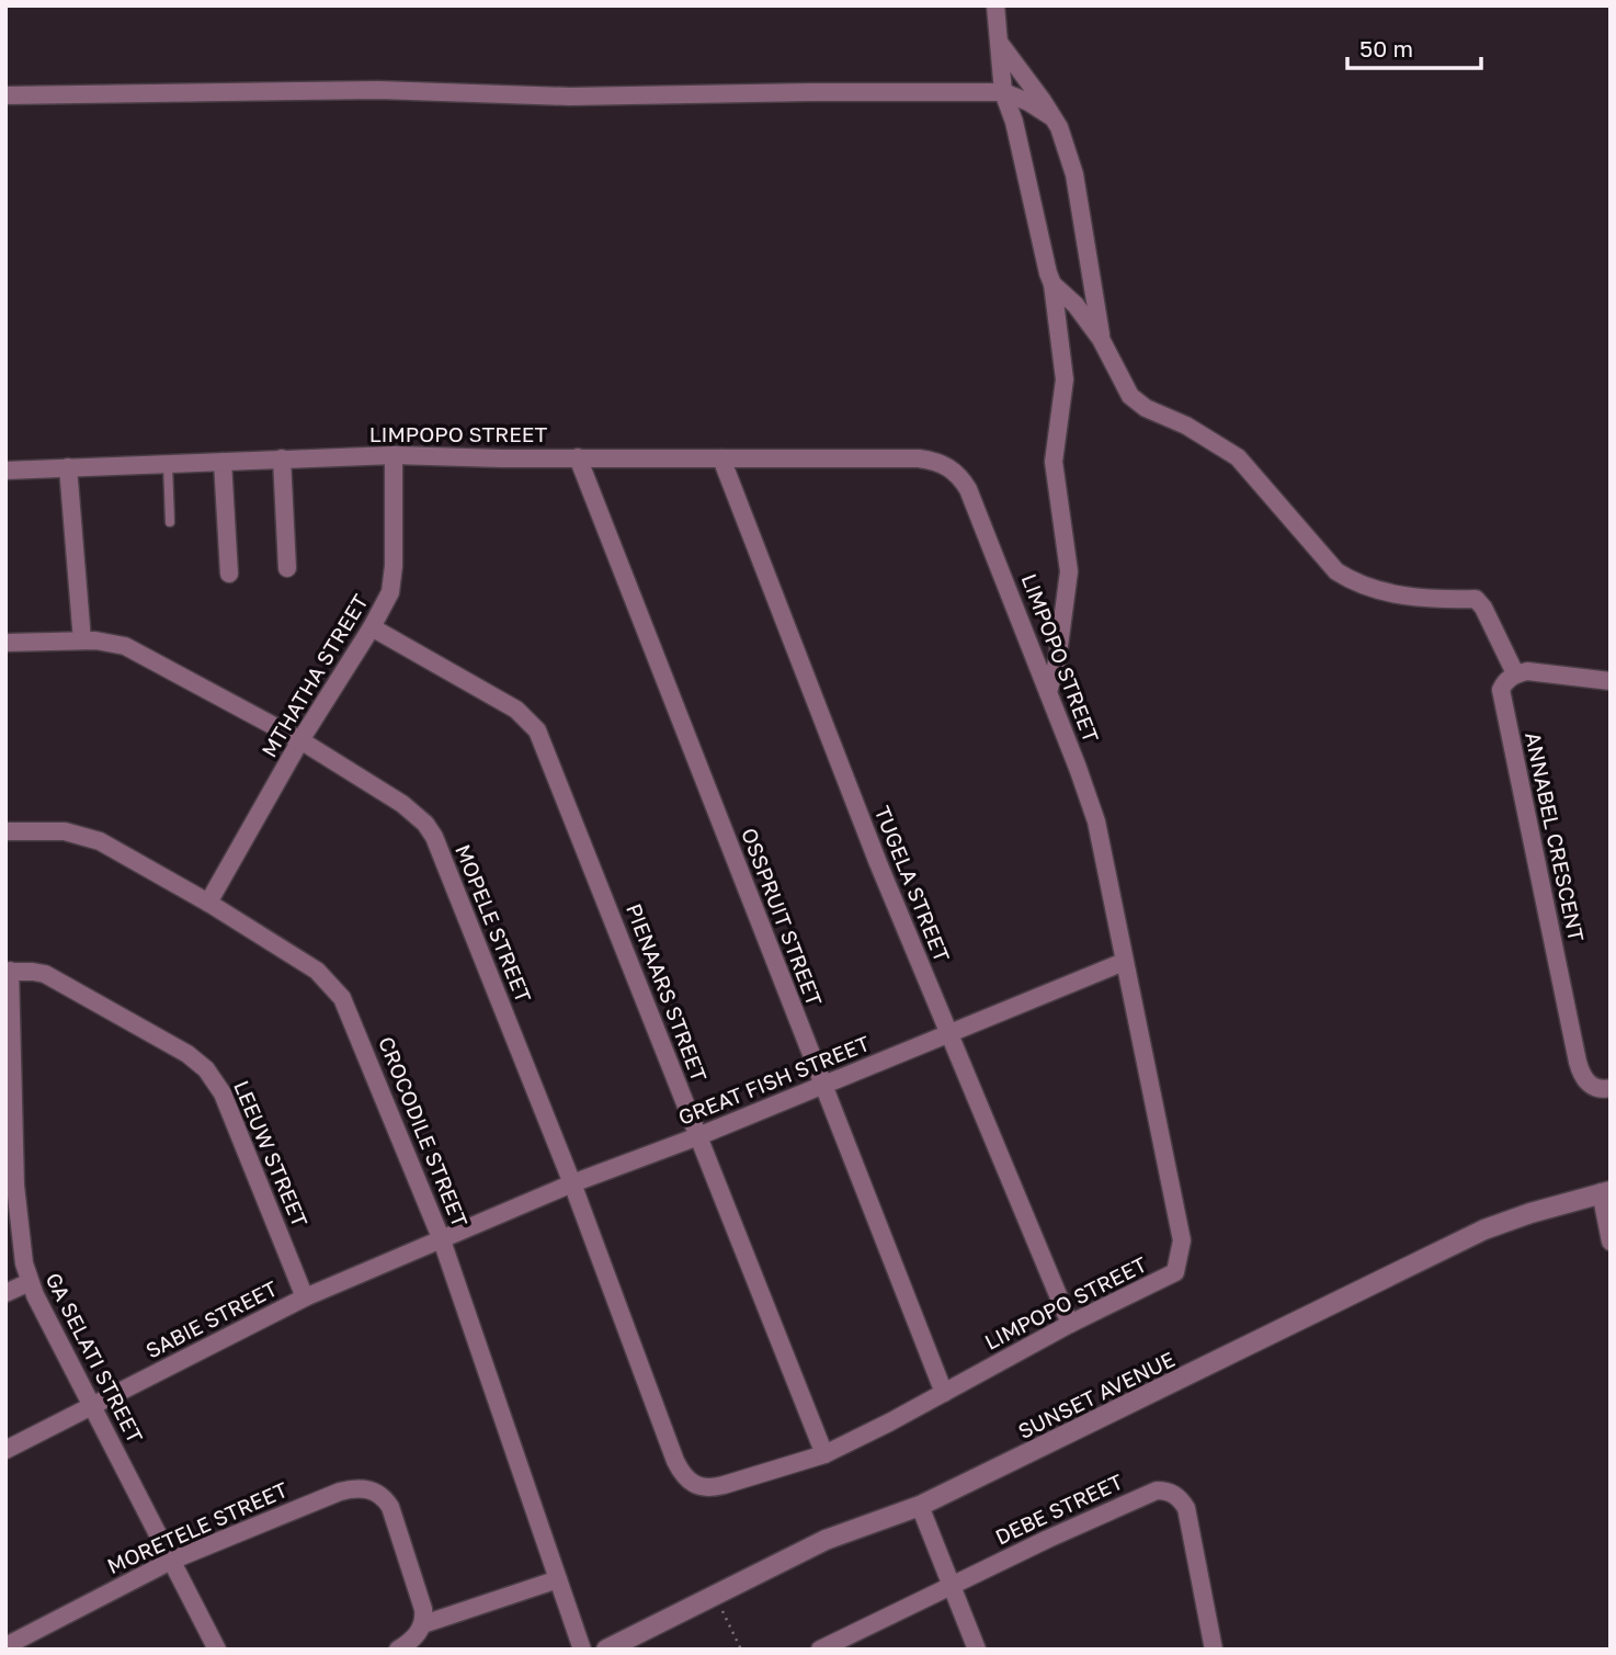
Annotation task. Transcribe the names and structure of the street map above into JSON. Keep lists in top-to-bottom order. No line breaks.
{"streets":{"street":["LIMPOPO STREET","MTHATHA STREET","ANNABEL CRESCENT","TUGELA STREET","OSSPRUIT STREET","MOPELE STREET","PIENAARS STREET","GREAT FISH STREET","CROCODILE STREET","LEEUW STREET","SABIE STREET","GA SELATI STREET","SUNSET AVENUE","DEBE STREET","MORETELE STREET"]},"crossings":[["LIMPOPO STREET","MTHATHA STREET"],["LIMPOPO STREET","TUGELA STREET"],["LIMPOPO STREET","OSSPRUIT STREET"],["LIMPOPO STREET","MOPELE STREET"],["LIMPOPO STREET","PIENAARS STREET"],["LIMPOPO STREET","GREAT FISH STREET"],["MTHATHA STREET","MOPELE STREET"],["MTHATHA STREET","PIENAARS STREET"],["MTHATHA STREET","CROCODILE STREET"],["TUGELA STREET","GREAT FISH STREET"],["OSSPRUIT STREET","GREAT FISH STREET"],["MOPELE STREET","GREAT FISH STREET"],["PIENAARS STREET","GREAT FISH STREET"],["GREAT FISH STREET","CROCODILE STREET"],["GREAT FISH STREET","SABIE STREET"],["CROCODILE STREET","SABIE STREET"],["LEEUW STREET","SABIE STREET"],["LEEUW STREET","GA SELATI STREET"],["SABIE STREET","GA SELATI STREET"],["GA SELATI STREET","MORETELE STREET"]],"scale_bar":"50 m"}
